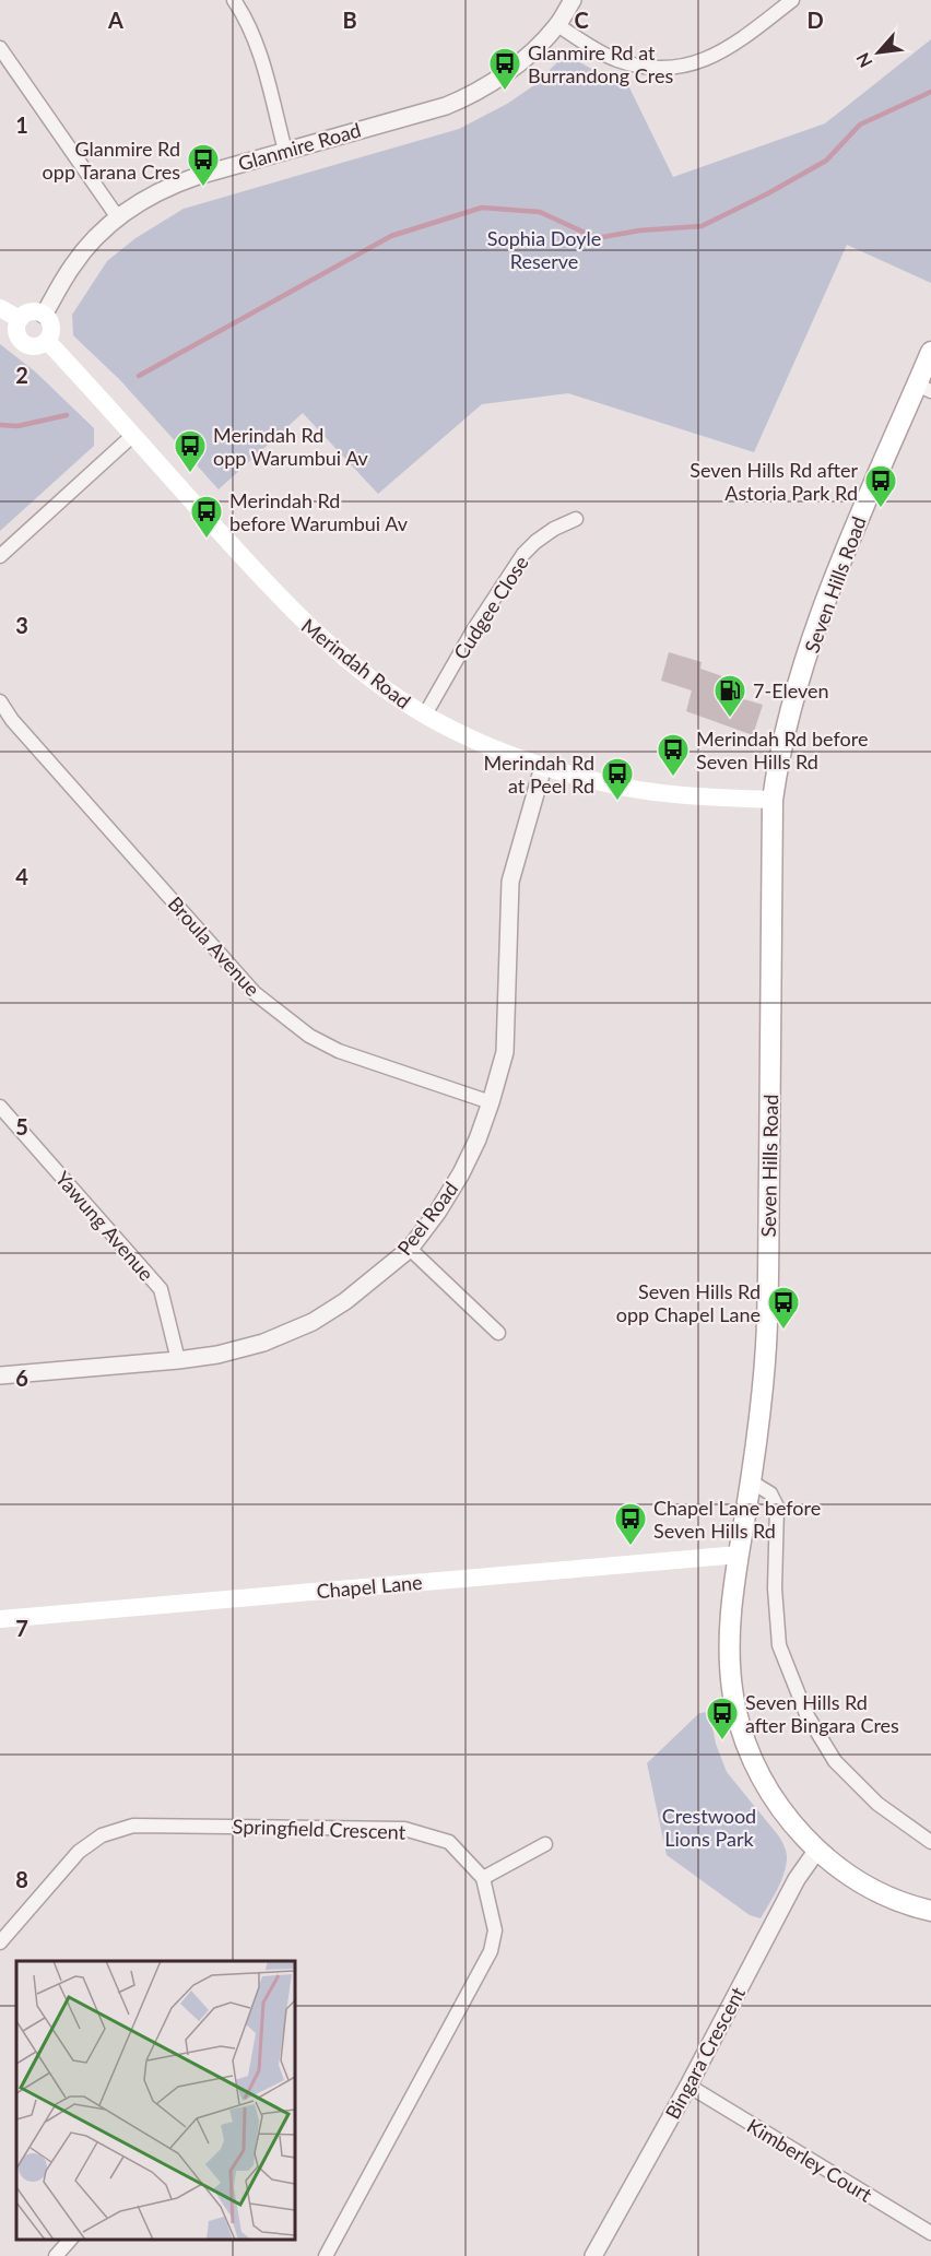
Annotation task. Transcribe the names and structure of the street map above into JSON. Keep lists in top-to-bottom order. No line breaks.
{"streets":{"main road":["Seven Hills Road","Merindah Road","Chapel Lane"],"street":["Glanmire Road","Cudgee Close","Broula Avenue","Peel Road","Yawung Avenue","Springfield Crescent","Bingara Crescent","Kimberley Court"]},"crossings":[["Glanmire Road","Merindah Road"],["Seven Hills Road","Merindah Road"],["Seven Hills Road","Chapel Lane"],["Seven Hills Road","Bingara Crescent"],["Cudgee Close","Merindah Road"],["Merindah Road","Peel Road"],["Broula Avenue","Peel Road"],["Peel Road","Yawung Avenue"],["Bingara Crescent","Kimberley Court"]],"parks":["Sophia Doyle Reserve","Crestwood Lions Park"],"places":{"bus stop":["Glanmire Rd at Burrandong Cres","Glanmire Rd opp Tarana Cres","Merindah Rd opp Warumbui Av","Seven Hills Rd after Astoria Park Rd","Merindah Rd before Warumbui Av","Merindah Rd before Seven Hills Rd","Merindah Rd at Peel Rd","Seven Hills Rd opp Chapel Lane","Chapel Lane before Seven Hills Rd","Seven Hills Rd after Bingara Cres"],"fuel station":["7-Eleven"]},"north":"bottom left","grid":{"columns":["A","B","C","D"],"rows":["1","2","3","4","5","6","7","8"]}}
